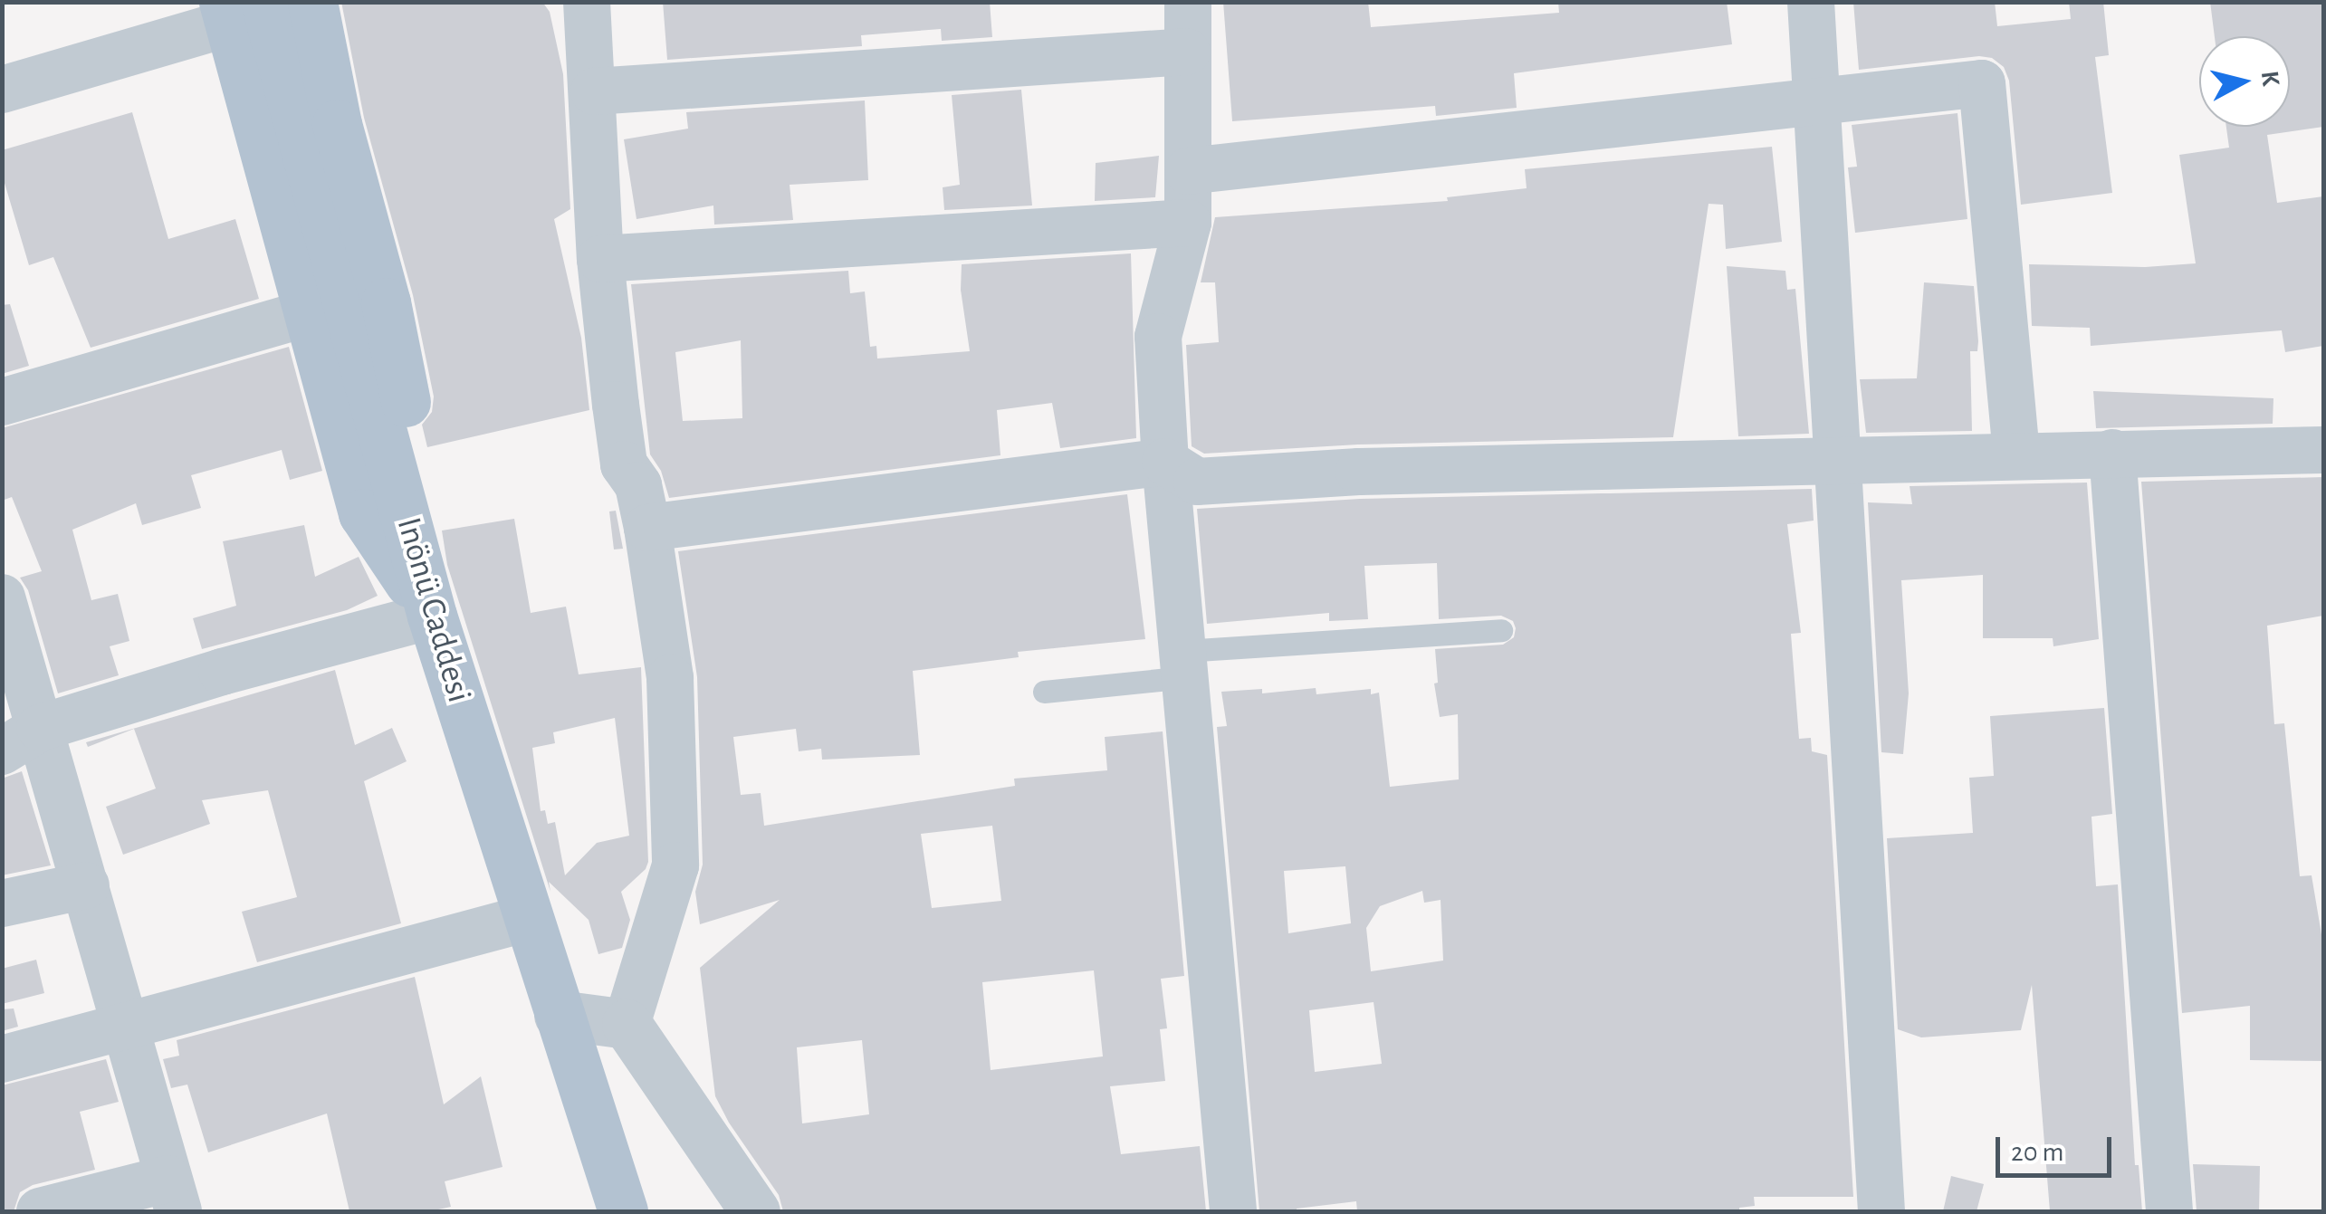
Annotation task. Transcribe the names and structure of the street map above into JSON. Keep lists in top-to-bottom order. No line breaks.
{"streets":{"main road":["Inönü Caddesi"]},"scale_bar":"20 m","north":"right"}
